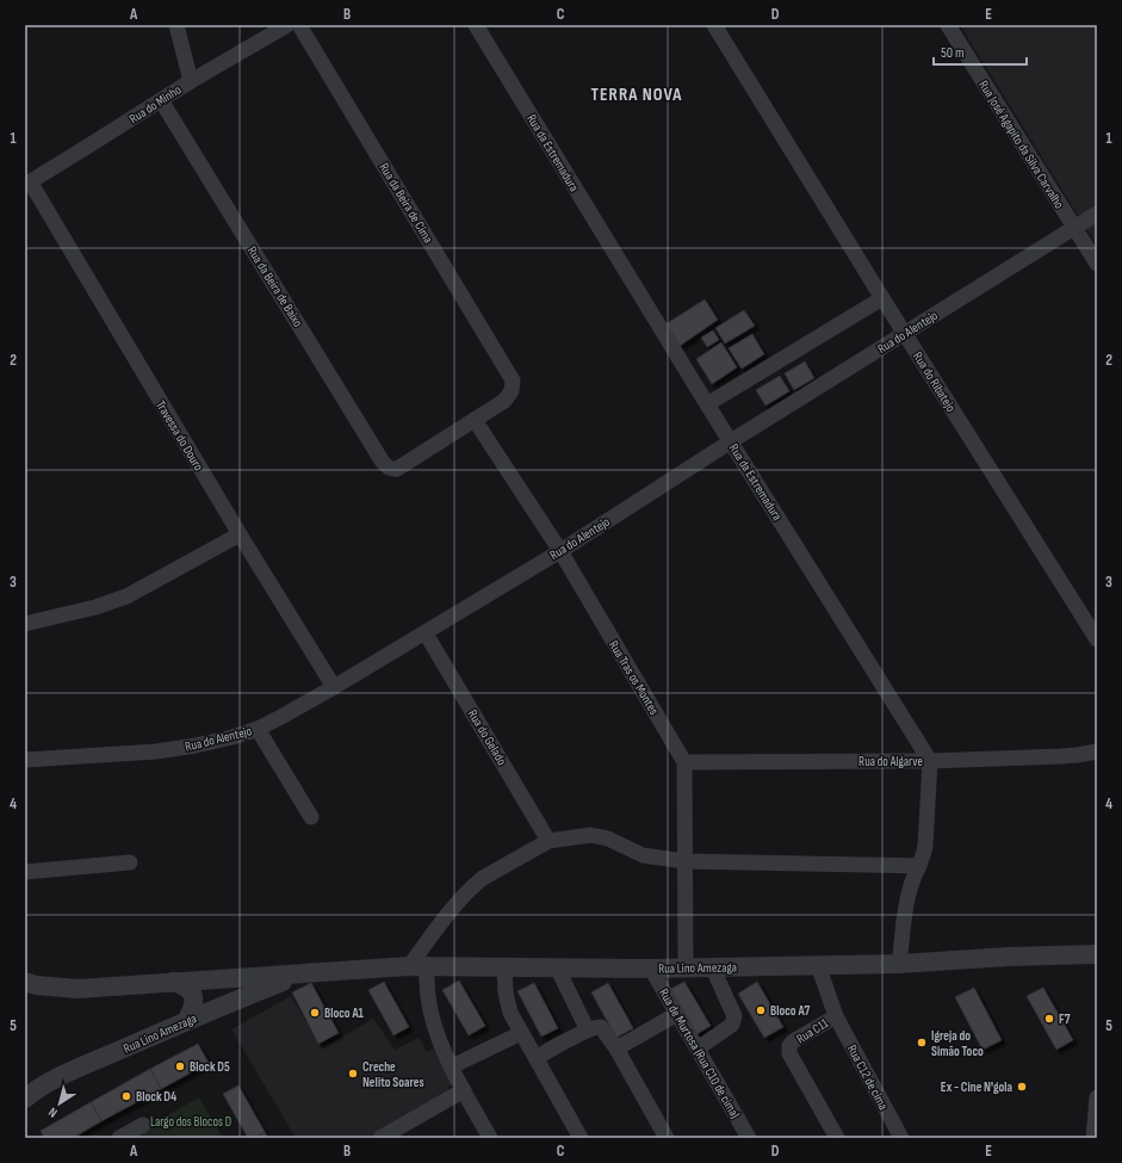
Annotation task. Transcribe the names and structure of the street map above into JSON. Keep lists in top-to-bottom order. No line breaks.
{"streets":{"street":["Rua do Minho","Rua José Agapito da Silva Carvalho","Rua da Estremadura","Rua da Beira de Cima","Rua da Beira de Baixo","Rua do Alentejo","Rua do Ribatejo","Travessa do Douro","Rua Tras os Montes","Rua do Gelado","Rua do Algarve","Rua Lino Amezaga","Rua C11","Rua de Murtosa (Rua C10 de cima)","Rua C12 de cima"]},"crossings":[["Rua do Minho","Rua da Beira de Baixo"],["Rua do Minho","Travessa do Douro"],["Rua José Agapito da Silva Carvalho","Rua do Alentejo"],["Rua da Estremadura","Rua do Alentejo"],["Rua da Estremadura","Rua do Algarve"],["Rua da Beira de Cima","Rua da Beira de Baixo"],["Rua da Beira de Cima","Rua Tras os Montes"],["Rua da Beira de Baixo","Rua Tras os Montes"],["Rua do Alentejo","Rua do Ribatejo"],["Rua do Alentejo","Travessa do Douro"],["Rua do Alentejo","Rua Tras os Montes"],["Rua do Alentejo","Rua do Gelado"],["Rua Tras os Montes","Rua do Algarve"],["Rua Lino Amezaga","Rua de Murtosa (Rua C10 de cima)"],["Rua Lino Amezaga","Rua C12 de cima"],["Rua C11","Rua C12 de cima"]],"districts":["TERRA NOVA"],"parks":["Largo dos Blocos D"],"places":["Bloco A7","Bloco A1","F7","Igreja do Simão Toco","Block D5","Creche Nelito Soares","Ex - Cine N'gola","Block D4"],"scale_bar":"50 m","north":"bottom left","grid":{"columns":["A","B","C","D","E"],"rows":["1","2","3","4","5"]}}
